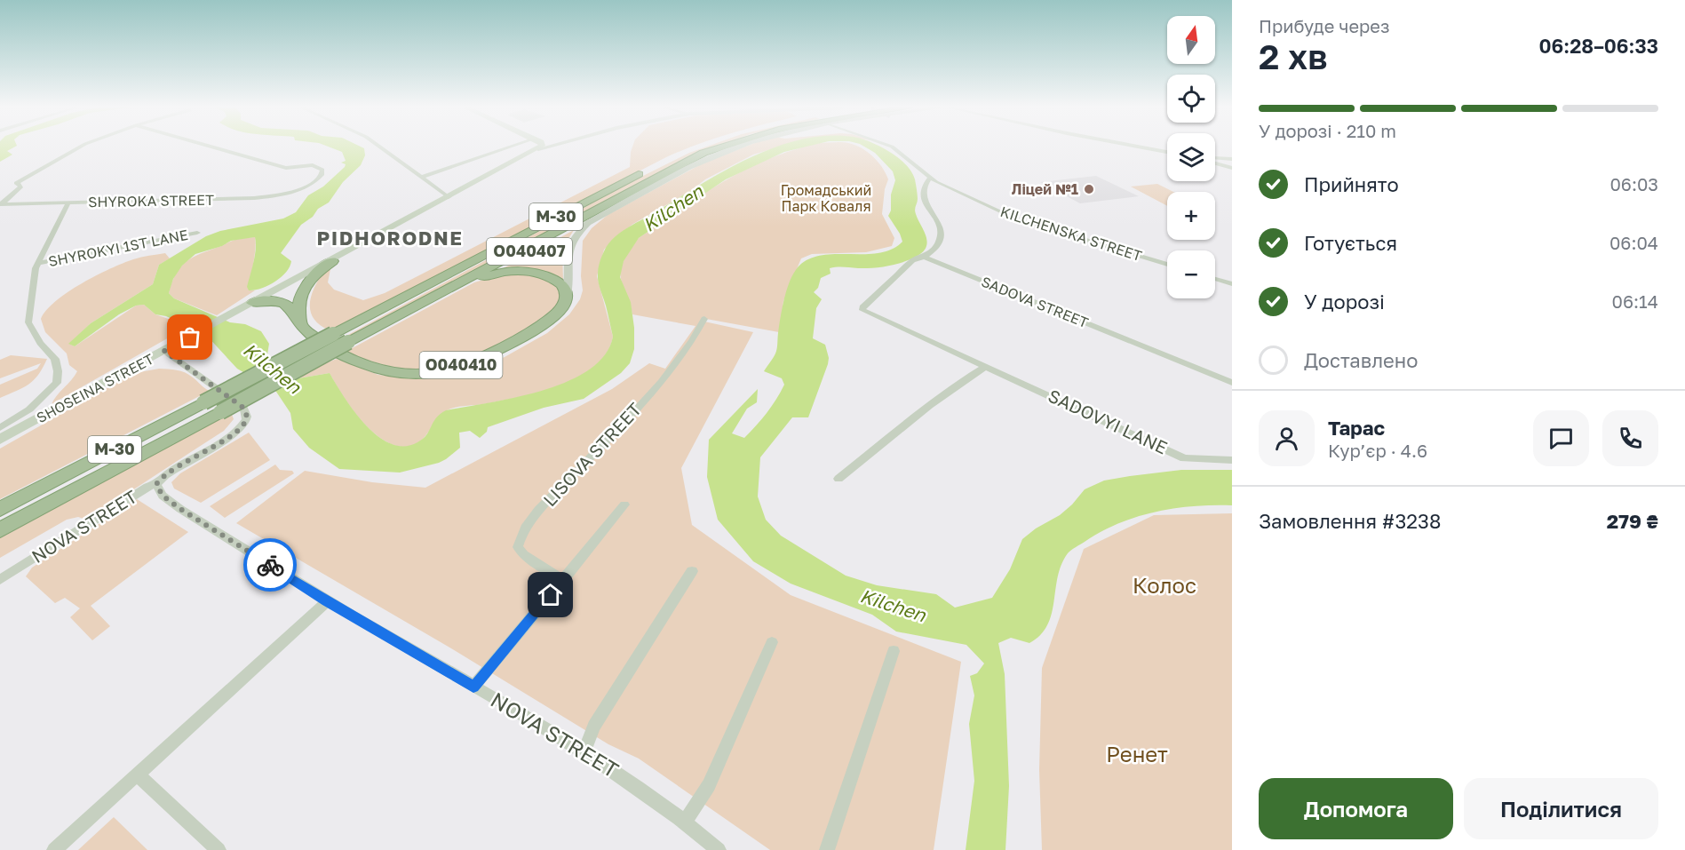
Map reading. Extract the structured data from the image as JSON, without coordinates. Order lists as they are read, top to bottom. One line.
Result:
{"streets":{"highway":["М-30","О040407","О040410"],"main road":["SHOSEINA STREET"],"street":["SHYROKA STREET","KILCHENSKA STREET","SHYROKYI 1ST LANE","SADOVA STREET","SADOVYI LANE","LISOVA STREET","NOVA STREET"]},"crossings":[["SADOVA STREET","SADOVYI LANE"],["О040410","SHOSEINA STREET"]],"districts":["PIDHORODNE"],"water":["Kilchen"],"parks":["Громадський Парк Коваля","Колос","Ренет"],"places":["Ліцей №1"],"north":"top","page":{"heading":["2 хв","Прибуде через","06:28–06:33"],"panel":["Тарас","Кур’єр · 4.6","Замовлення #3238","279 ₴"],"map_buttons":["+","−"],"bar":"У дорозі · 210 m","list":[["Прийнято","06:03"],["Готується","06:04"],["У дорозі","06:14"],"Доставлено"],"buttons":["Допомога","Поділитися"]}}
